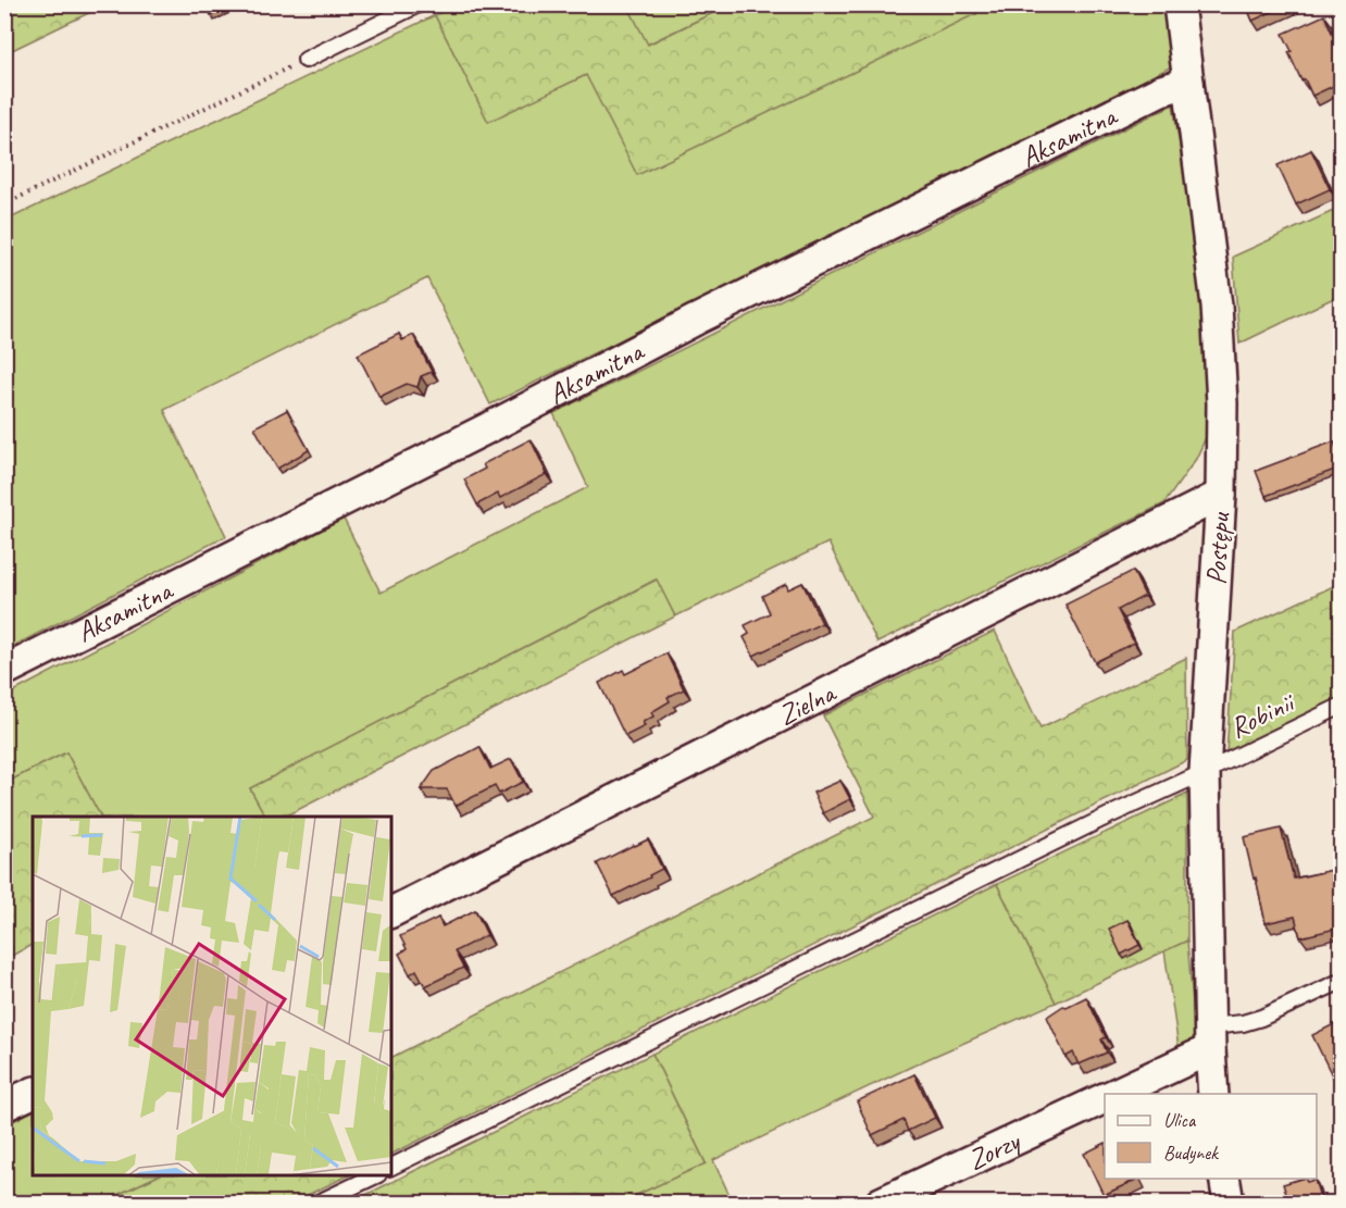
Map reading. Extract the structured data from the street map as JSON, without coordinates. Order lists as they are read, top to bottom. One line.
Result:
{"streets":{"street":["Aksamitna","Postępu","Zielna","Zorzy"],"lane":["Robinii"]},"crossings":[["Aksamitna","Postępu"],["Postępu","Zielna"],["Postępu","Robinii"],["Postępu","Zorzy"]],"legend":["Ulica","Budynek"]}
